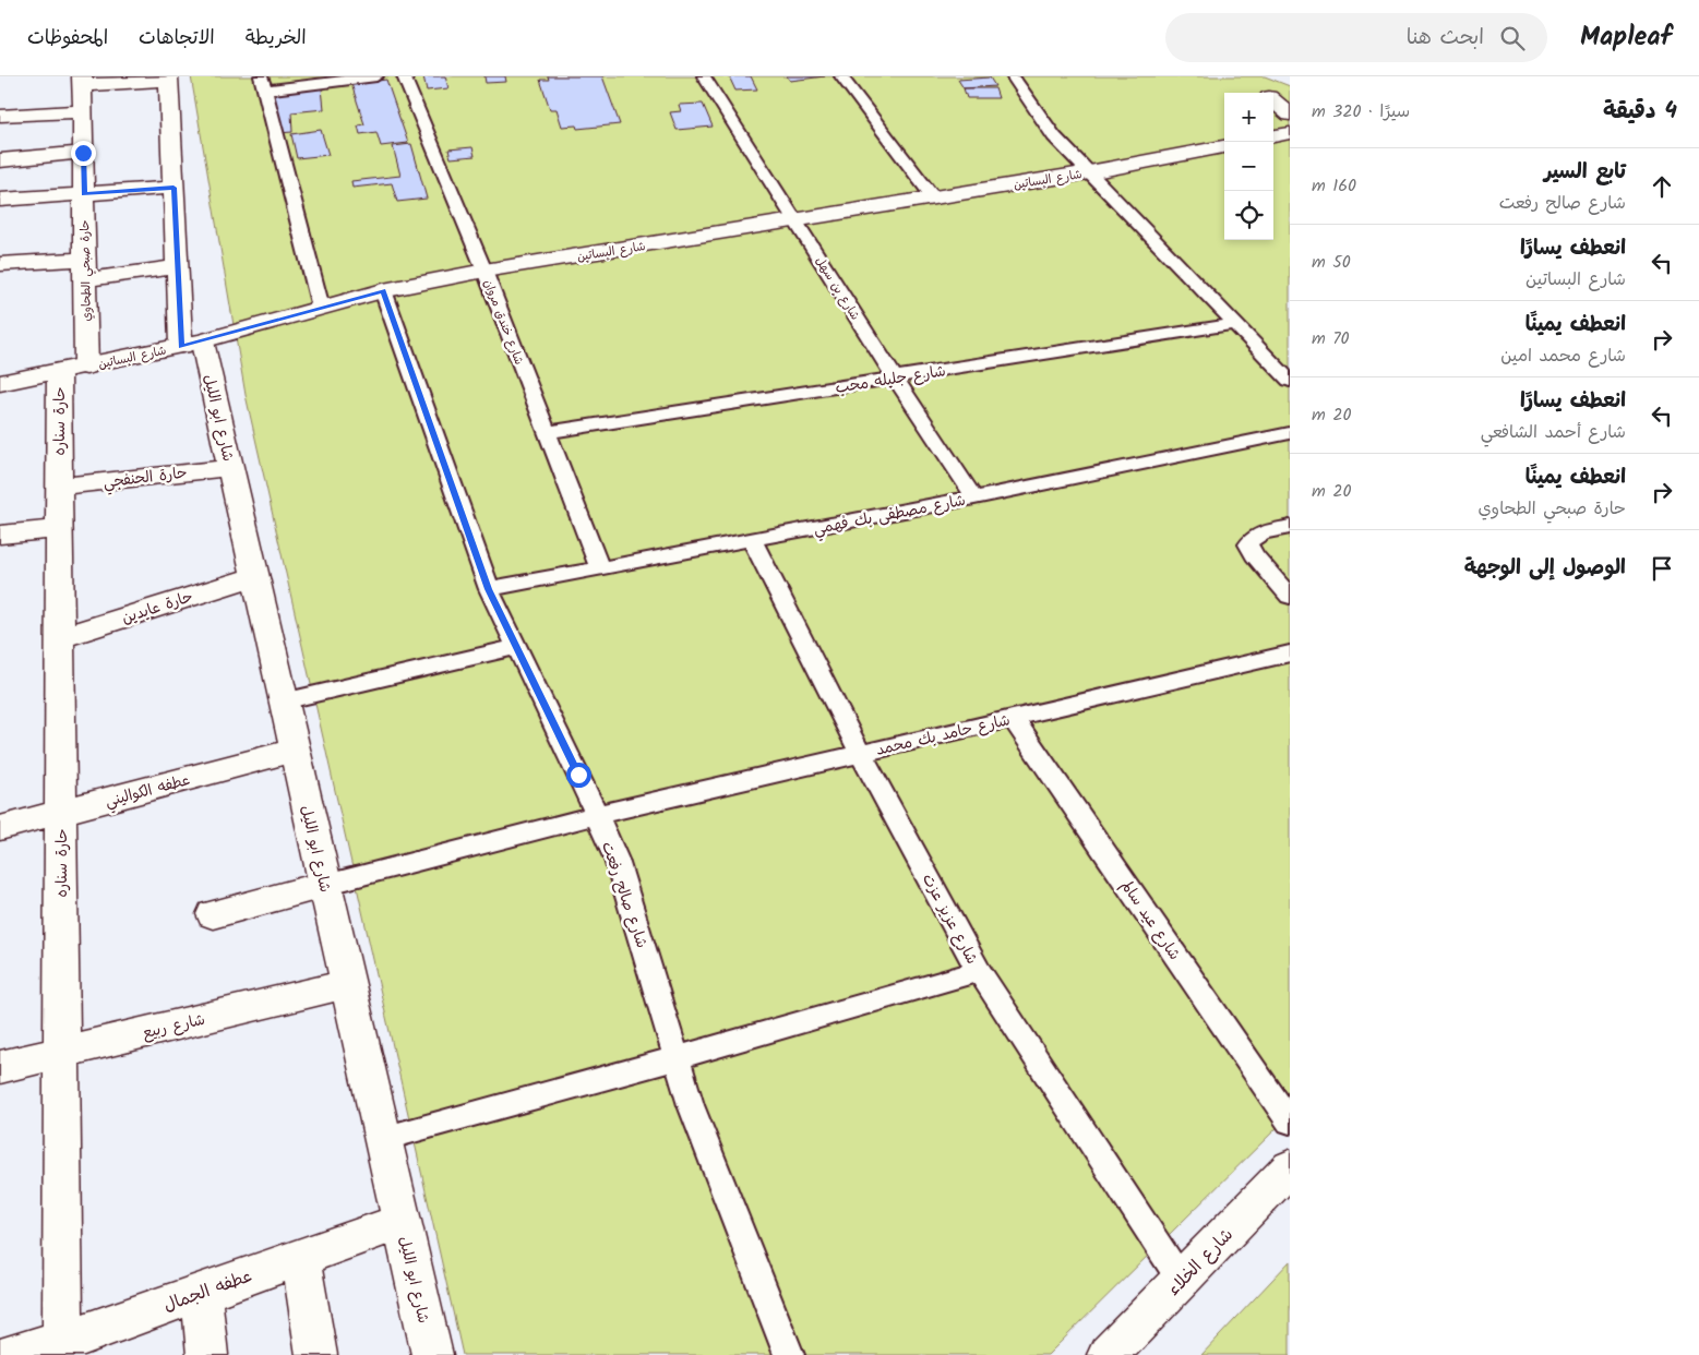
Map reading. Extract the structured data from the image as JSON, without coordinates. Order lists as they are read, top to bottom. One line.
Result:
{"streets":{"street":["شارع البساتين","حارة صبحي الطحاوي","شارع ابو الليل","حارة سناره","حارة الحنفجي","حارة عابدين","عطفه الكواليني","شارع ربيع","شارع الخلاء","عطفه الجمال"],"lane":["شارع بن سهل","شارع خندق مروان","شارع جليله محب","شارع مصطفى بك فهمي","شارع حامد بك محمد","شارع صالح رفعت","شارع عزيز عزت","شارع عيد سالم"]},"crossings":[["شارع البساتين","حارة صبحي الطحاوي"],["شارع البساتين","شارع بن سهل"],["شارع البساتين","شارع خندق مروان"],["شارع البساتين","شارع ابو الليل"],["شارع البساتين","حارة سناره"],["شارع البساتين","شارع صالح رفعت"],["حارة صبحي الطحاوي","حارة سناره"],["شارع بن سهل","شارع جليله محب"],["شارع بن سهل","شارع مصطفى بك فهمي"],["شارع خندق مروان","شارع جليله محب"],["شارع خندق مروان","شارع مصطفى بك فهمي"],["شارع ابو الليل","حارة الحنفجي"],["شارع ابو الليل","حارة عابدين"],["شارع ابو الليل","شارع حامد بك محمد"],["شارع ابو الليل","عطفه الكواليني"],["شارع ابو الليل","شارع ربيع"],["شارع ابو الليل","عطفه الجمال"],["حارة سناره","حارة الحنفجي"],["حارة سناره","حارة عابدين"],["حارة سناره","عطفه الكواليني"],["حارة سناره","شارع ربيع"],["حارة سناره","عطفه الجمال"],["شارع مصطفى بك فهمي","شارع صالح رفعت"],["شارع مصطفى بك فهمي","شارع عزيز عزت"],["شارع حامد بك محمد","شارع صالح رفعت"],["شارع حامد بك محمد","شارع عزيز عزت"],["شارع حامد بك محمد","شارع عيد سالم"],["شارع عزيز عزت","شارع الخلاء"]],"page":{"header":"Mapleaf","search":"ابحث هنا","nav":["الخريطة","الاتجاهات","المحفوظات"],"heading":["4 دقيقة","سيرًا · 320 m"],"map_buttons":["+","−"],"list":[["تابع السير","شارع صالح رفعت","160 m"],["انعطف يسارًا","شارع البساتين","50 m"],["انعطف يمينًا","شارع محمد امين","70 m"],["انعطف يسارًا","شارع أحمد الشافعي","20 m"],["انعطف يمينًا","حارة صبحي الطحاوي","20 m"],"الوصول إلى الوجهة"]}}
